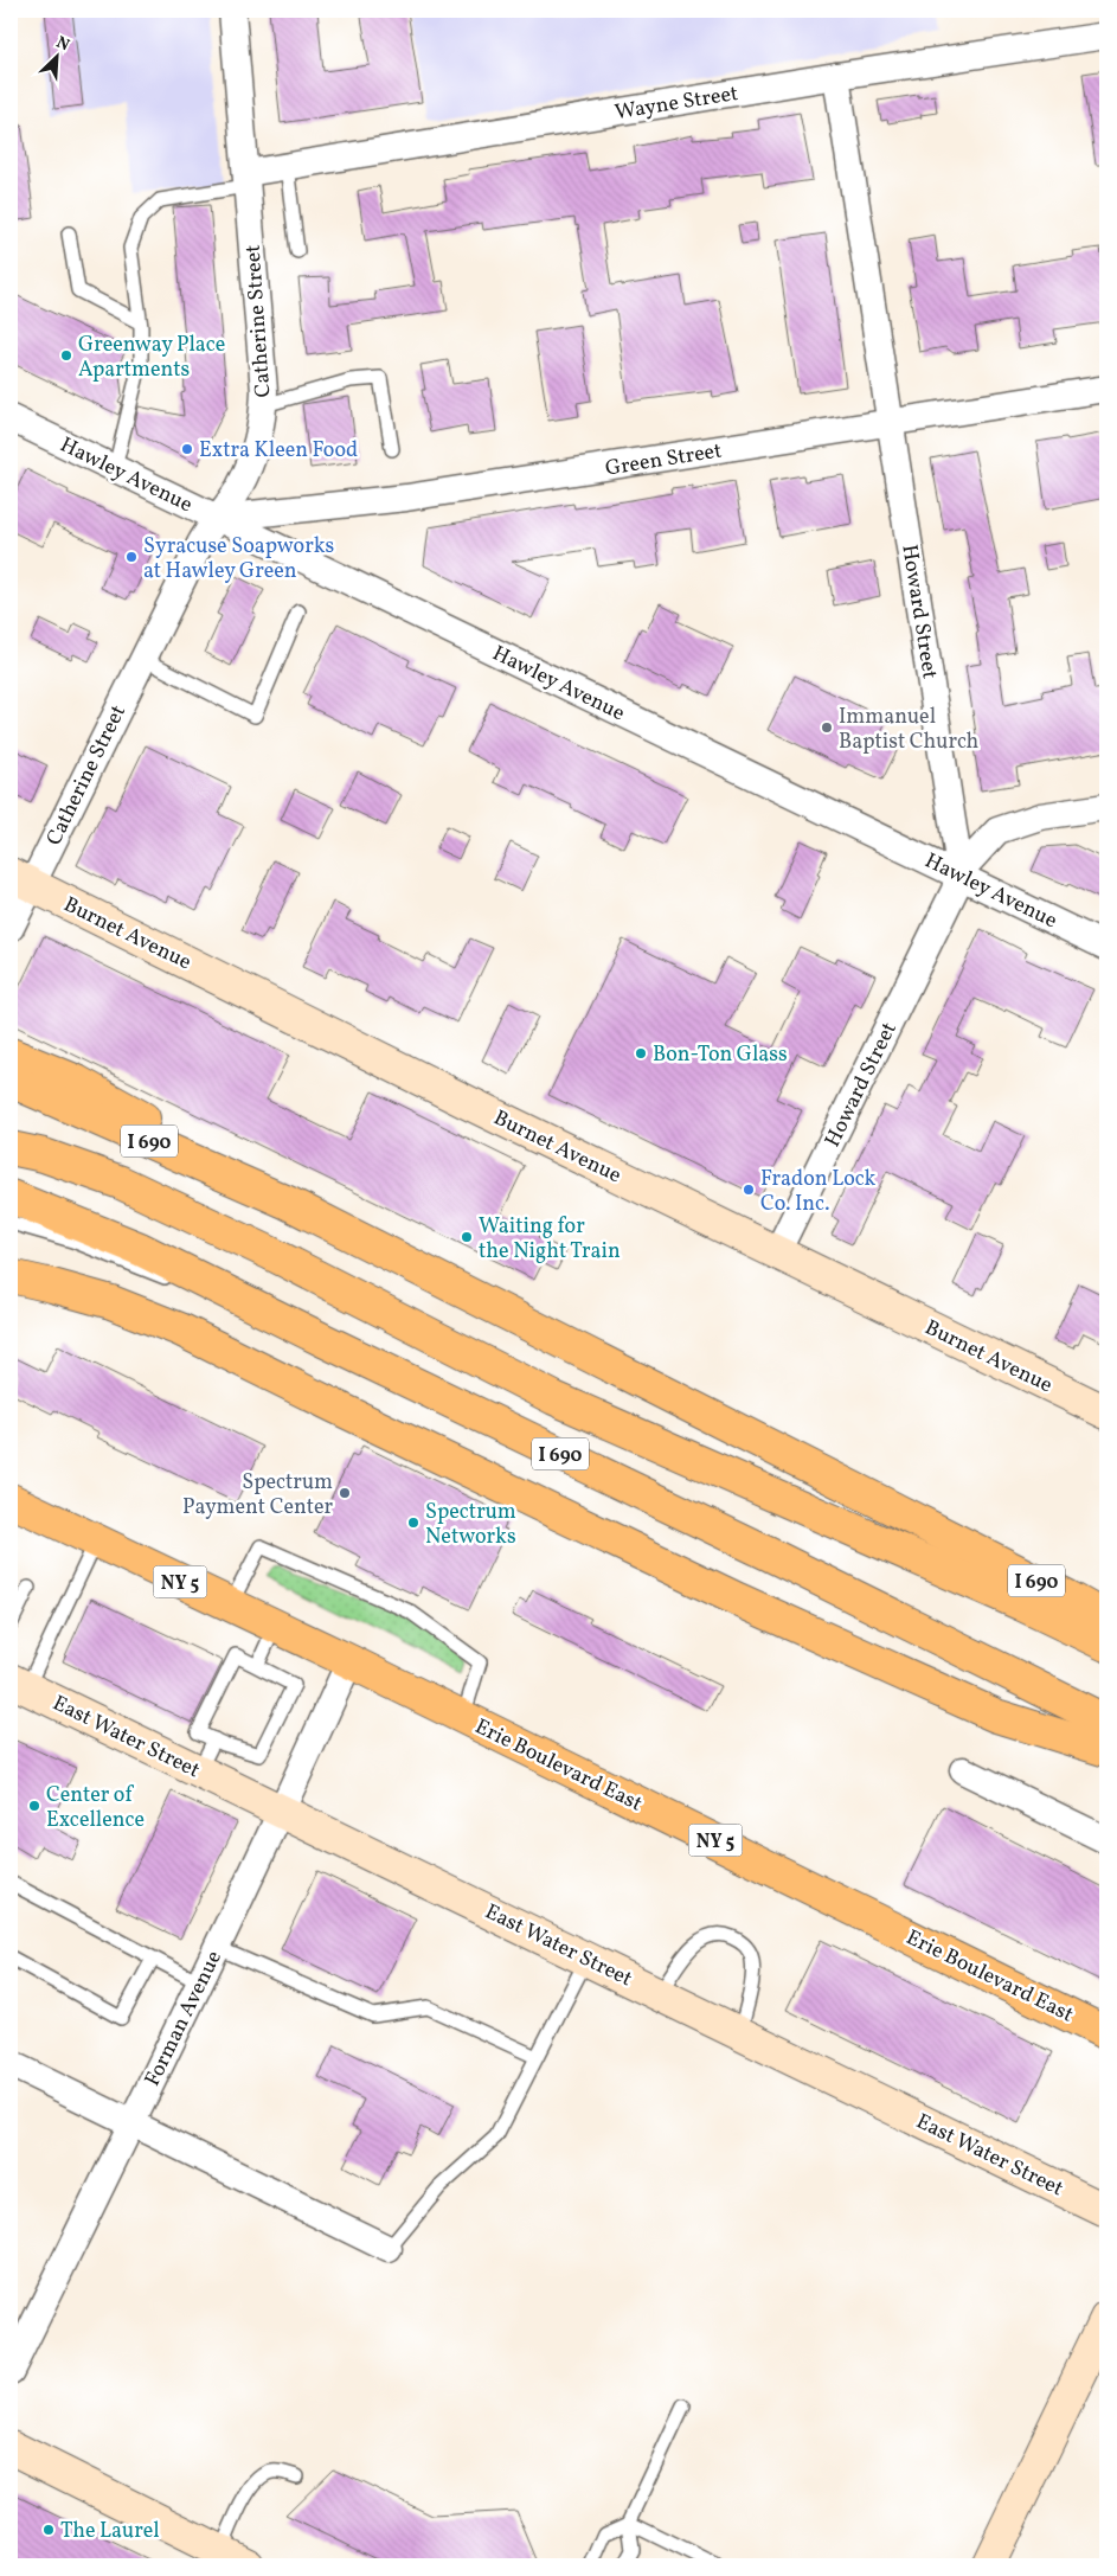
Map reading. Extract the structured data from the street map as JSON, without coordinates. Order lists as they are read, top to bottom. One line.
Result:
{"streets":{"main road":["I 690","NY 5","Erie Boulevard East"],"street":["Wayne Street","Catherine Street","Green Street","Hawley Avenue","Howard Street","Burnet Avenue","East Water Street","Forman Avenue"]},"crossings":[["Wayne Street","Catherine Street"],["Wayne Street","Howard Street"],["Catherine Street","Green Street"],["Catherine Street","Hawley Avenue"],["Catherine Street","Burnet Avenue"],["Green Street","Hawley Avenue"],["Green Street","Howard Street"],["Hawley Avenue","Howard Street"],["Howard Street","Burnet Avenue"],["East Water Street","Forman Avenue"],["Erie Boulevard East","Forman Avenue"]],"places":["Greenway Place Apartments","Extra Kleen Food","Syracuse Soapworks at Hawley Green","Immanuel Baptist Church","Bon-Ton Glass","Fradon Lock Co. Inc.","Waiting for the Night Train","Spectrum Payment Center","Spectrum Networks","Center of Excellence","The Laurel"],"north":"top right"}
